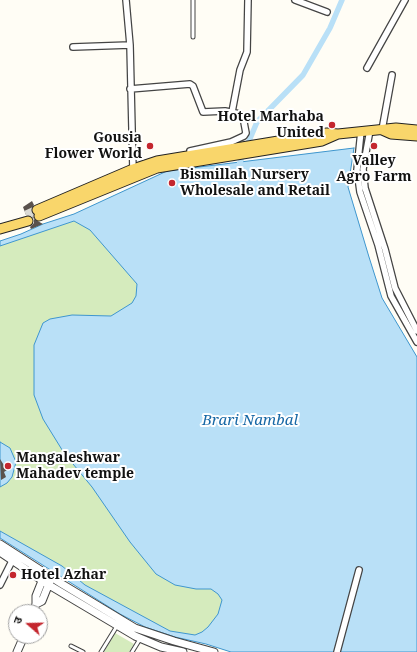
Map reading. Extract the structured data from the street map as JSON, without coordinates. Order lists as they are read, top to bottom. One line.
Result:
{"water":["Brari Nambal"],"places":["Hotel Marhaba United","Gousia Flower World","Valley Agro Farm","Bismillah Nursery Wholesale and Retail","Mangaleshwar Mahadev temple","Hotel Azhar"],"north":"left"}
